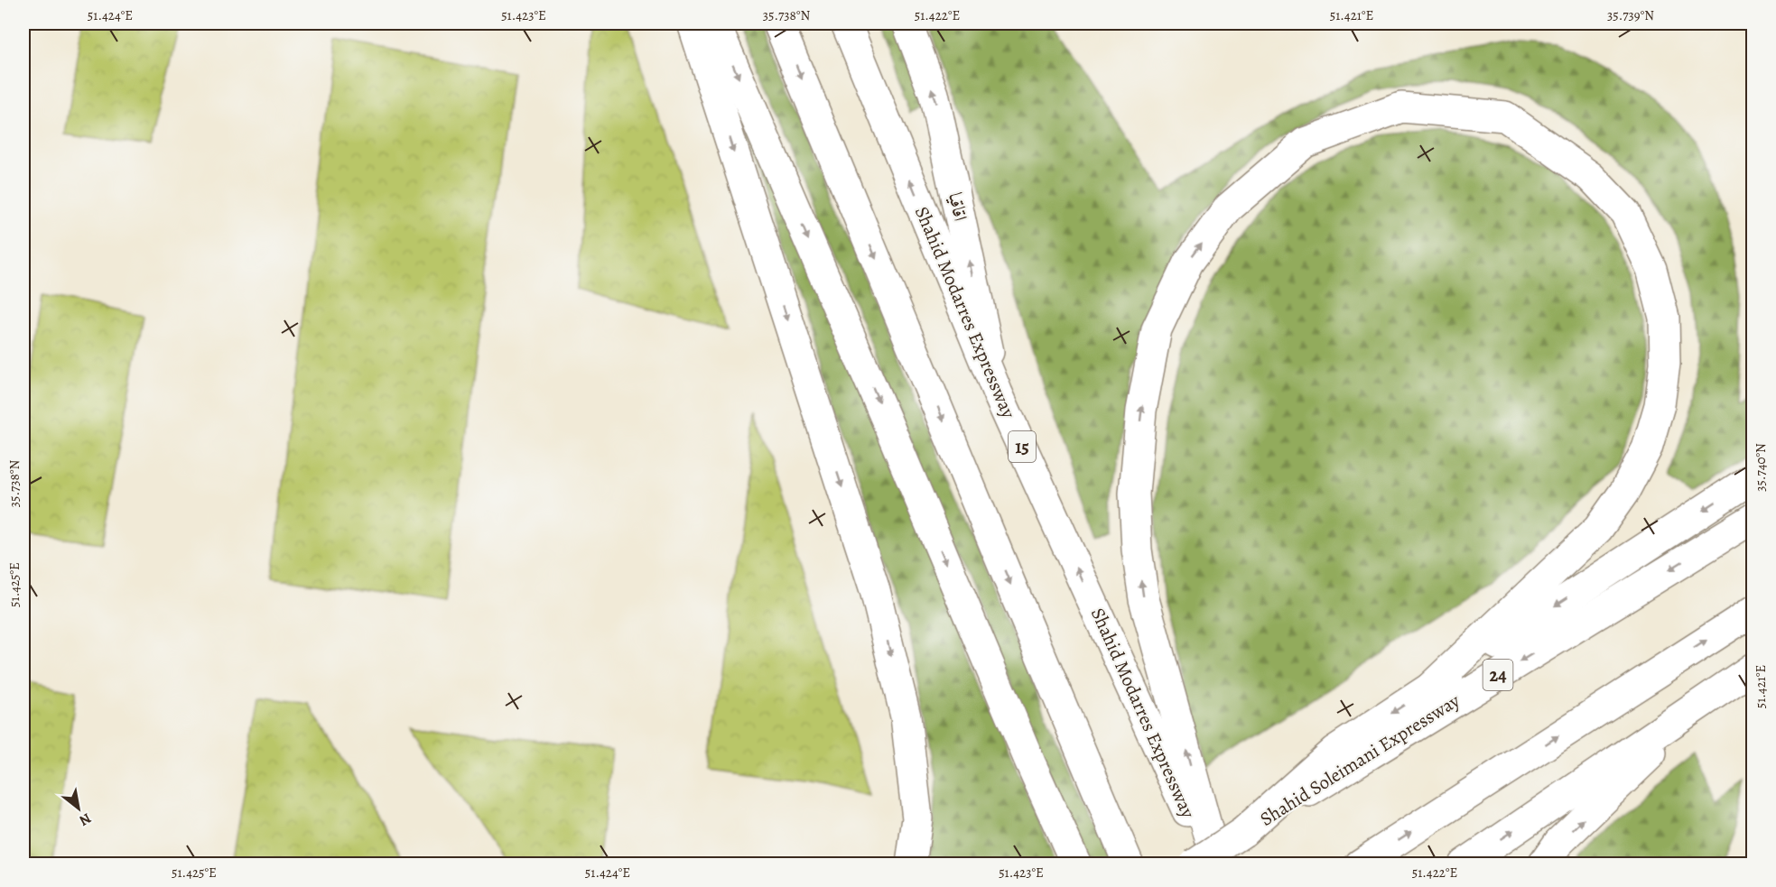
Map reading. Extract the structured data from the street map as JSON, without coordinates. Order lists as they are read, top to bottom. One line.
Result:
{"streets":{"main road":["اقاقیا","Shahid Modarres Expressway","15","24","Shahid Soleimani Expressway"]},"crossings":[["اقاقیا","Shahid Modarres Expressway"],["24","Shahid Soleimani Expressway"]],"north":"bottom right","coordinates":["51.424°E","51.423°E","35.738°N","51.422°E","51.421°E","35.739°N","35.740°N","51.425°E"]}
